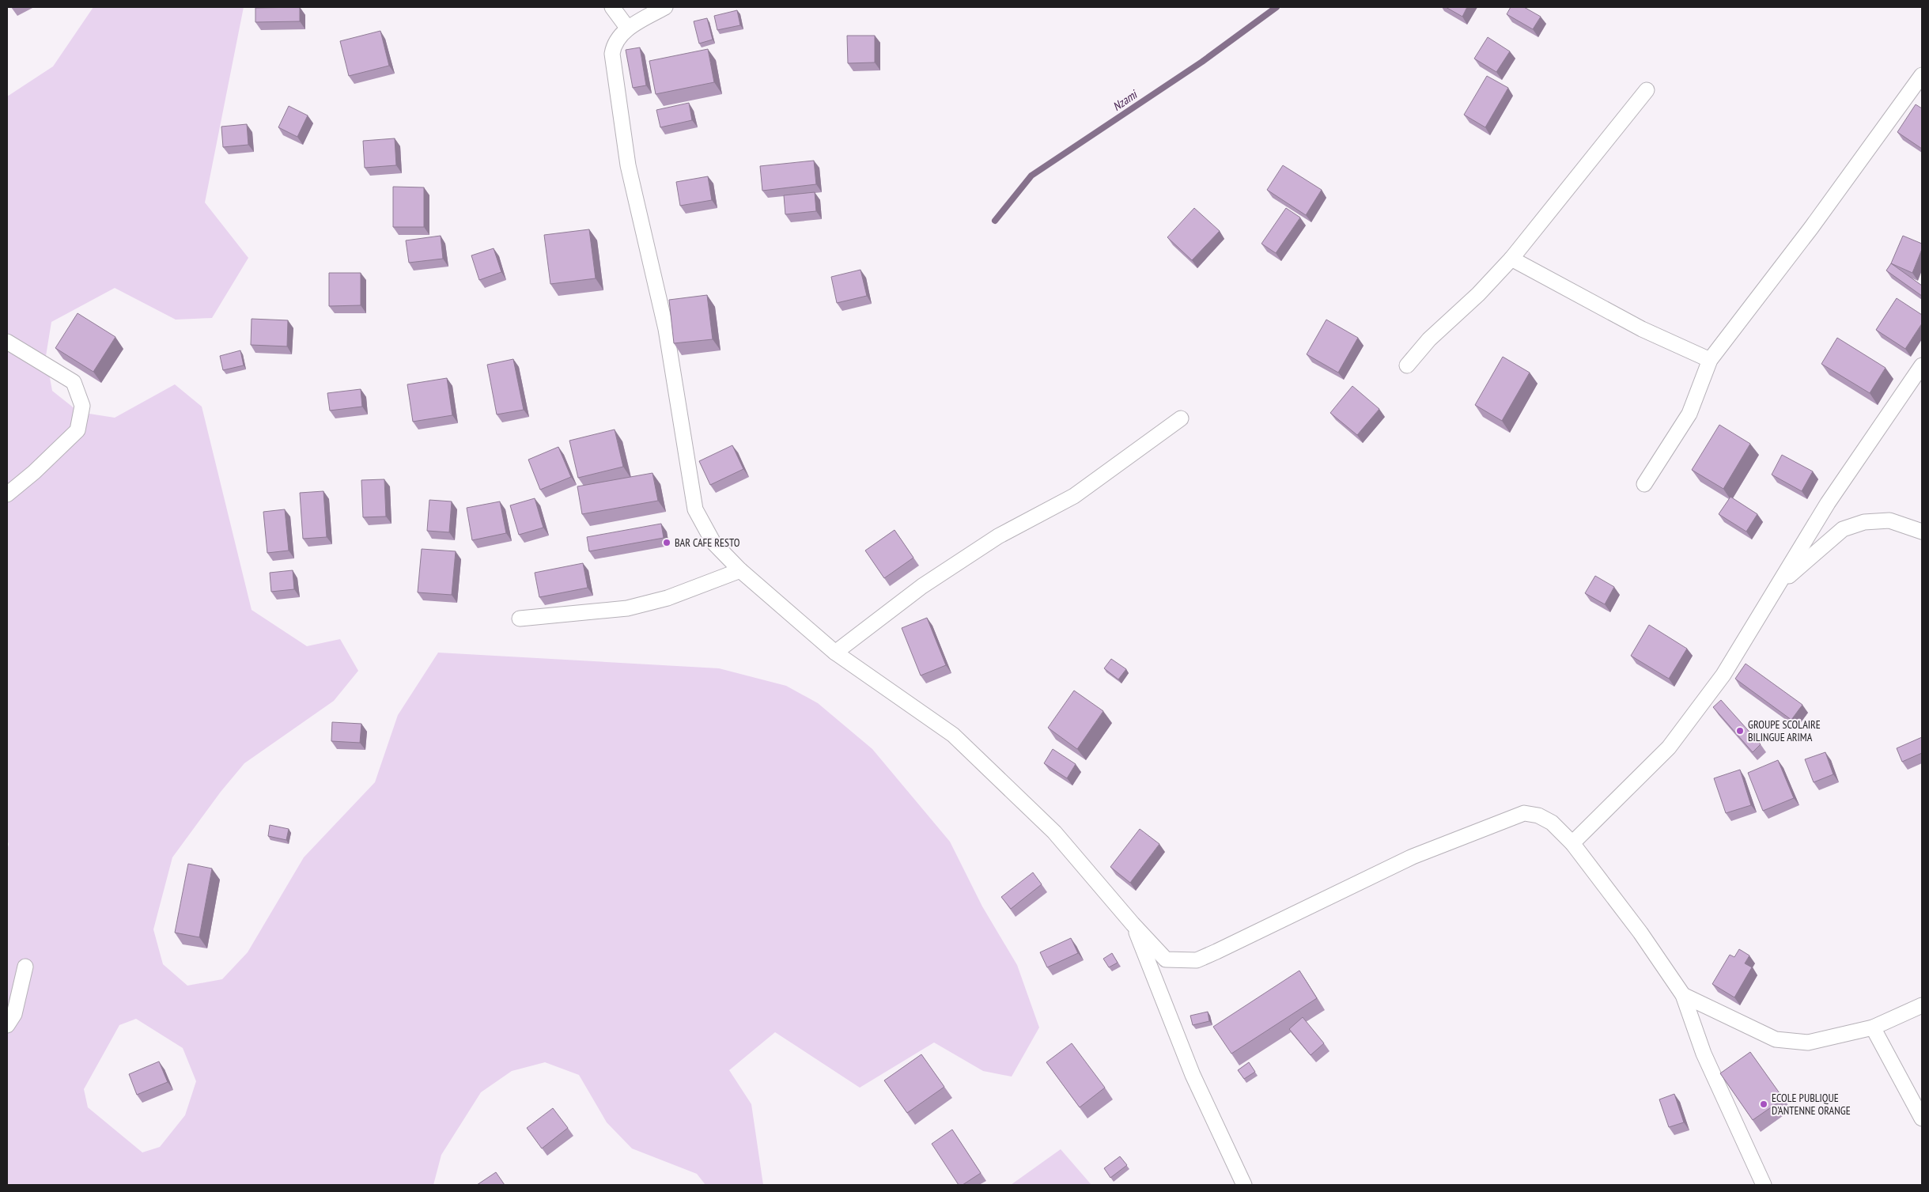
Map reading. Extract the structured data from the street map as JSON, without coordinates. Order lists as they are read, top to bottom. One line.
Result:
{"water":["Nzami"],"places":["BAR CAFE RESTO","GROUPE SCOLAIRE BILINGUE ARIMA","ECOLE PUBLIQUE D'ANTENNE ORANGE"]}
